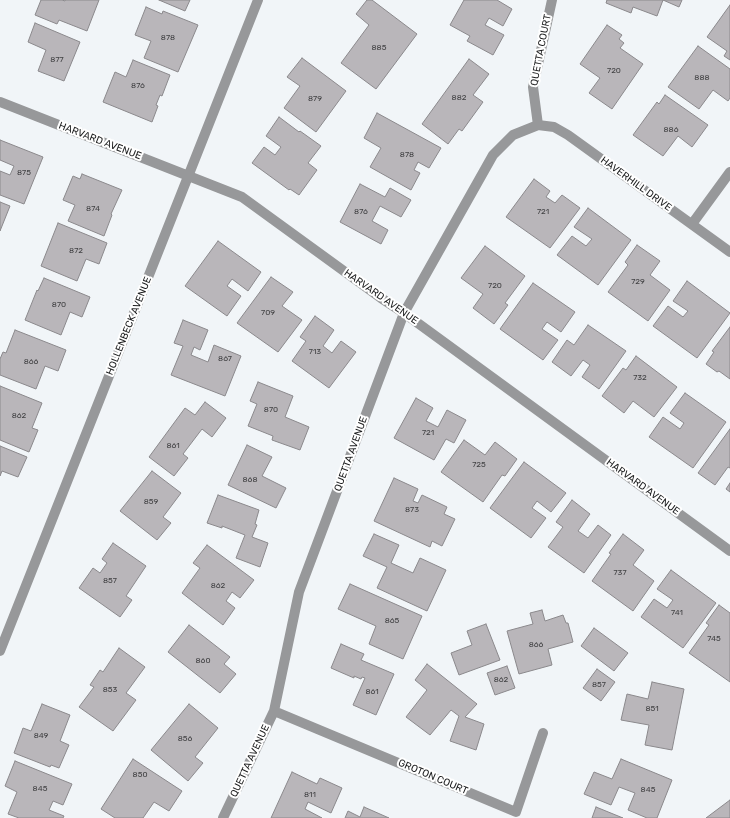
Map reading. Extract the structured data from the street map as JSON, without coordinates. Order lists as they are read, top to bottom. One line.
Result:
{"streets":{"street":["QUETTA COURT","HARVARD AVENUE","HAVERHILL DRIVE","HOLLENBECK AVENUE","QUETTA AVENUE","GROTON COURT"]},"crossings":[["QUETTA COURT","HAVERHILL DRIVE"],["QUETTA COURT","QUETTA AVENUE"],["HARVARD AVENUE","HOLLENBECK AVENUE"],["HARVARD AVENUE","QUETTA AVENUE"],["HAVERHILL DRIVE","QUETTA AVENUE"],["QUETTA AVENUE","GROTON COURT"]],"house_numbers":["878","885","877","720","888","876","882","879","886","878","875","874","876","721","872","729","720","870","709","713","867","866","732","870","862","721","861","725","868","859","873","737","857","862","741","865","745","866","860","862","857","853","861","851","849","856","850","845","845","811"]}
